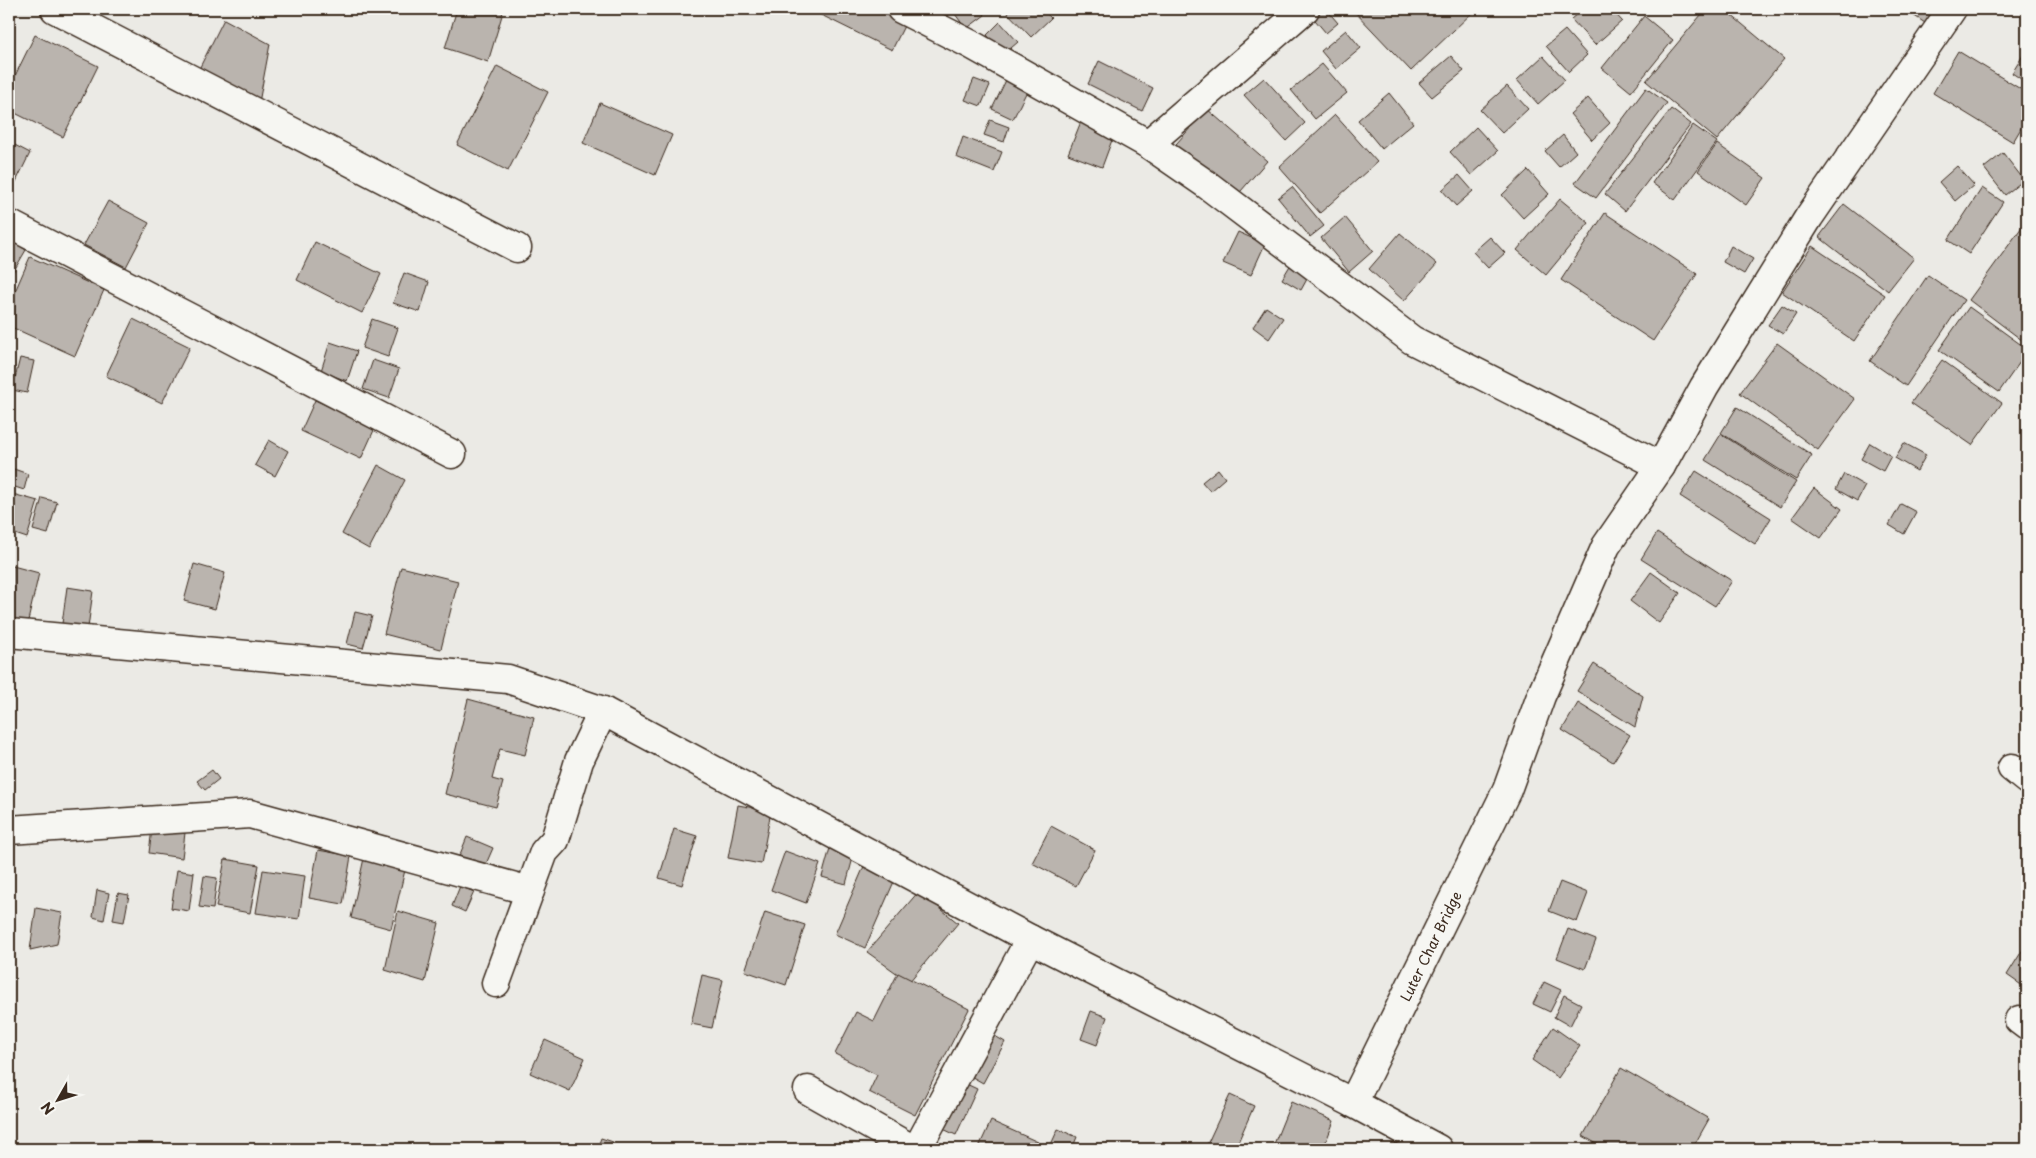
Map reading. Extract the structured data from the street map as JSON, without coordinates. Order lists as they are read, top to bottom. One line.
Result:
{"streets":{"street":["Luter Char Bridge"]},"north":"bottom left"}
